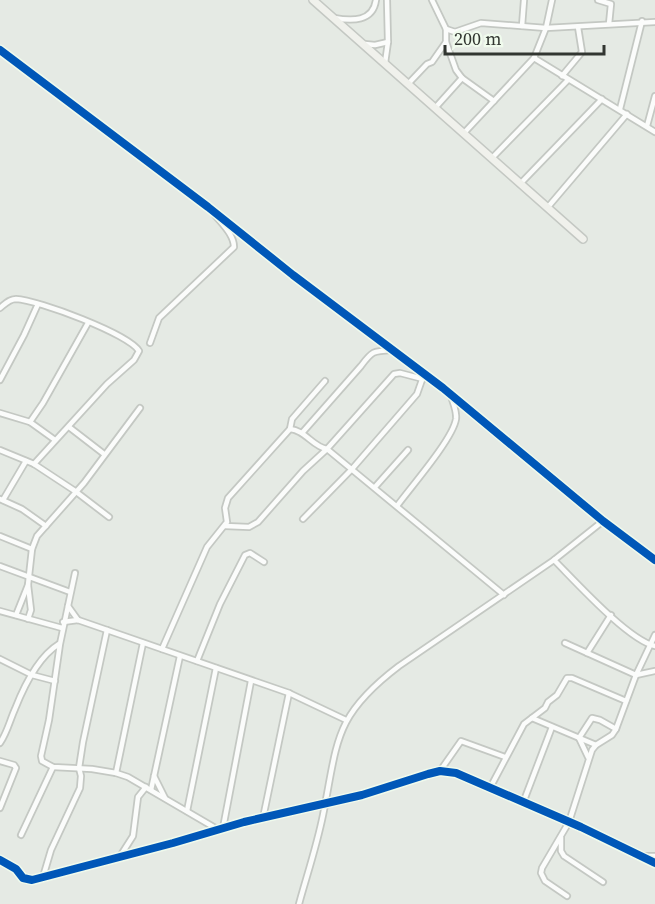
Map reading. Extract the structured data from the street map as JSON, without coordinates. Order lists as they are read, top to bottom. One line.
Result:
{"scale_bar":"200 m"}
